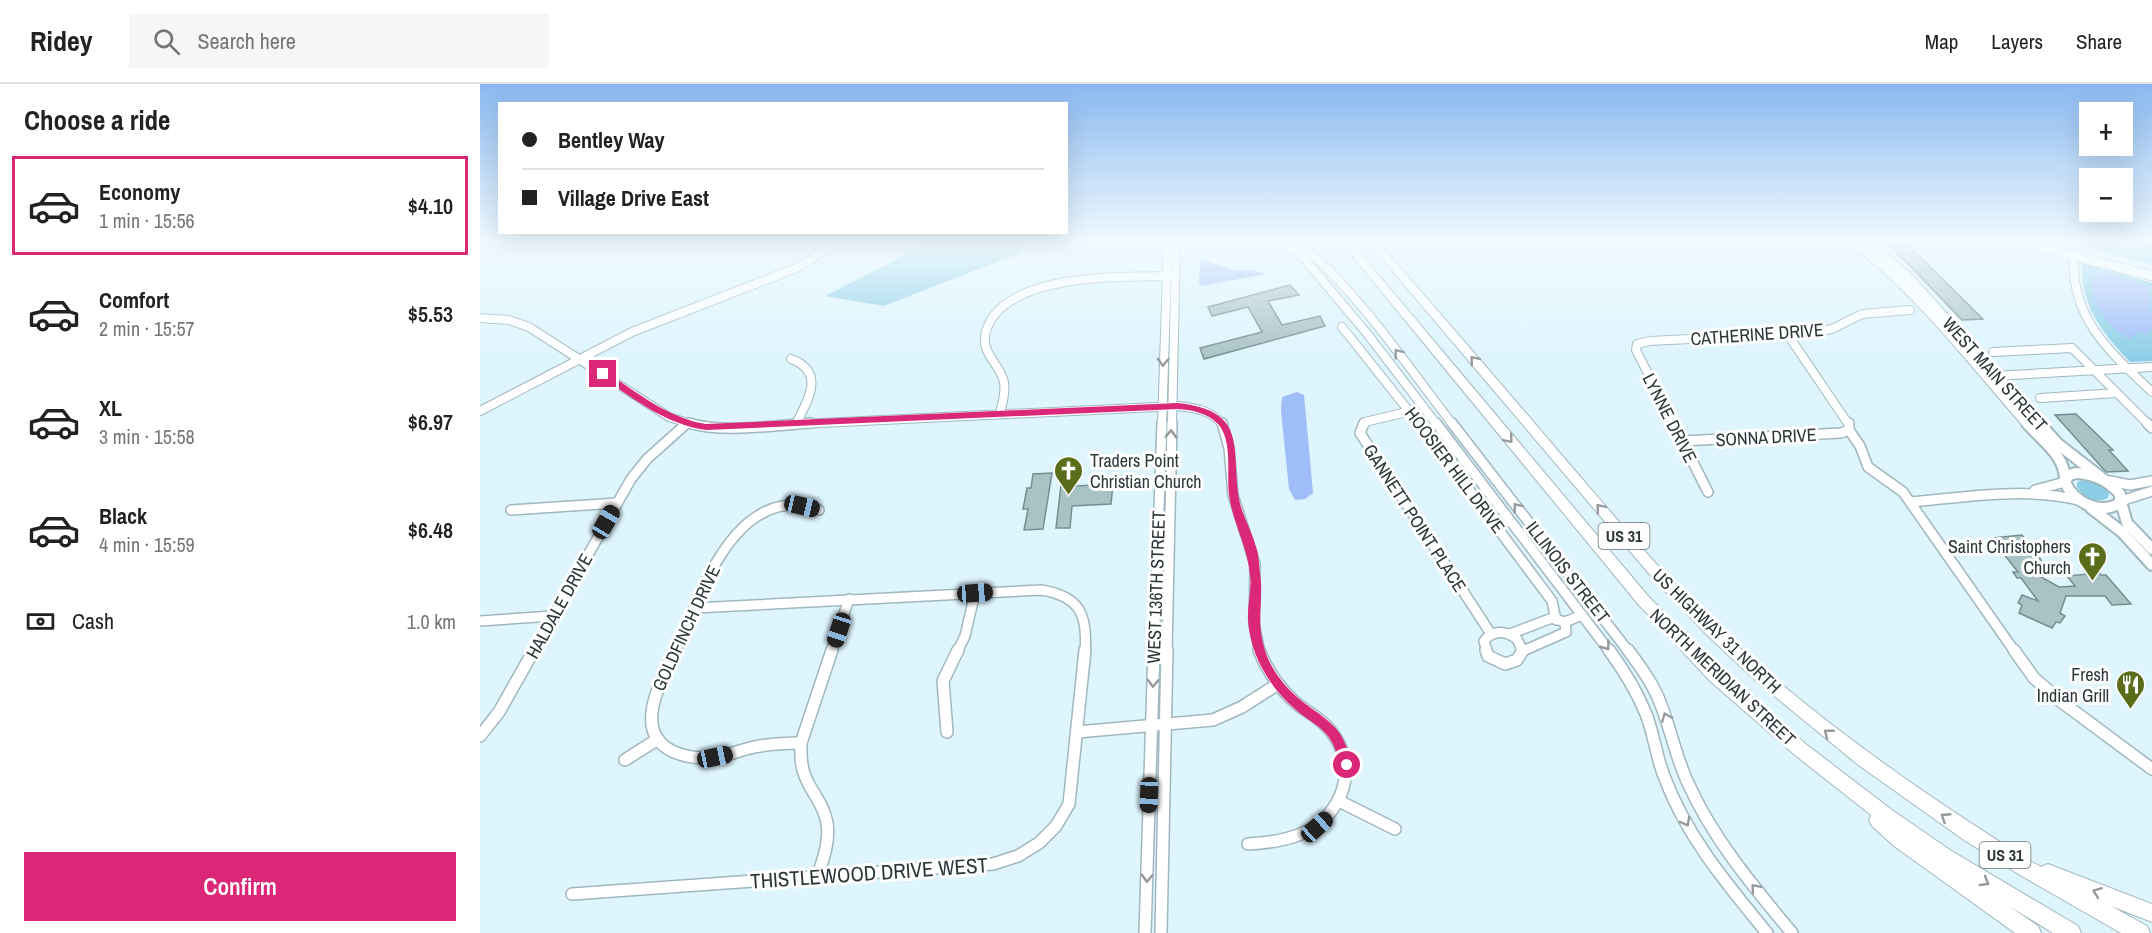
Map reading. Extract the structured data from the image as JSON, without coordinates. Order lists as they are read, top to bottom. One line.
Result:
{"streets":{"highway":["US 31","US HIGHWAY 31 NORTH","NORTH MERIDIAN STREET"],"main road":["WEST MAIN STREET"],"street":["CATHERINE DRIVE","LYNNE DRIVE","SONNA DRIVE","HOOSIER HILL DRIVE","GANNETT POINT PLACE","ILLINOIS STREET","WEST 136TH STREET","HALDALE DRIVE","GOLDFINCH DRIVE","THISTLEWOOD DRIVE WEST"]},"crossings":[["CATHERINE DRIVE","LYNNE DRIVE"],["LYNNE DRIVE","SONNA DRIVE"],["HOOSIER HILL DRIVE","GANNETT POINT PLACE"],["GANNETT POINT PLACE","ILLINOIS STREET"],["GOLDFINCH DRIVE","THISTLEWOOD DRIVE WEST"]],"one_way":["US HIGHWAY 31 NORTH"],"places":{"church":["Traders Point Christian Church","Saint Christophers Church"],"restaurant":["Fresh Indian Grill"]},"page":{"header":"Ridey","search":"Search here","nav":["Map","Layers","Share"],"heading":"Choose a ride","map_buttons":["+","−"],"banner":["Bentley Way","Village Drive East"],"list":[{"name":"Economy","note":"1 min · 15:56","value":"$4.10"},{"name":"Comfort","note":"2 min · 15:57","value":"$5.53"},{"name":"XL","note":"3 min · 15:58","value":"$6.97"},{"name":"Black","note":"4 min · 15:59","value":"$6.48"}],"pay":["Cash","1.0 km"],"buttons":"Confirm"}}
